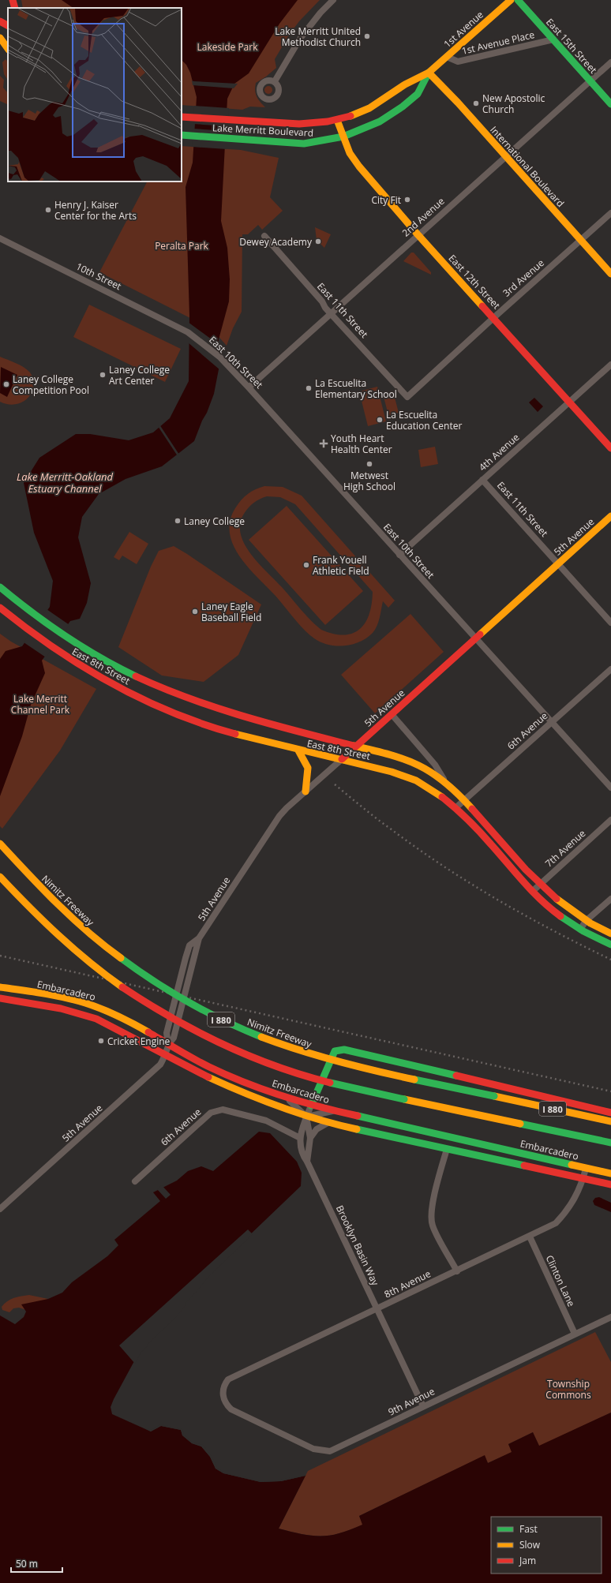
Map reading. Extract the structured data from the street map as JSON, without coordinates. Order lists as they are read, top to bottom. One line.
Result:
{"streets":{"main road":["1st Avenue","East 15th Street","Lake Merritt Boulevard","International Boulevard","East 12th Street","5th Avenue","East 8th Street","Nimitz Freeway","Embarcadero","I 880"],"street":["1st Avenue Place","2nd Avenue","10th Street","3rd Avenue","East 11th Street","East 10th Street","4th Avenue","6th Avenue","7th Avenue","Brooklyn Basin Way","Clinton Lane","8th Avenue","9th Avenue"]},"crossings":[["1st Avenue","1st Avenue Place"],["1st Avenue","Lake Merritt Boulevard"],["1st Avenue","International Boulevard"],["1st Avenue","East 12th Street"],["1st Avenue Place","East 15th Street"],["East 15th Street","2nd Avenue"],["Lake Merritt Boulevard","East 12th Street"],["International Boulevard","2nd Avenue"],["International Boulevard","3rd Avenue"],["2nd Avenue","East 12th Street"],["2nd Avenue","East 11th Street"],["2nd Avenue","East 10th Street"],["10th Street","East 10th Street"],["3rd Avenue","East 12th Street"],["3rd Avenue","East 11th Street"],["East 12th Street","4th Avenue"],["East 11th Street","4th Avenue"],["East 11th Street","5th Avenue"],["East 10th Street","4th Avenue"],["East 10th Street","5th Avenue"],["East 10th Street","6th Avenue"],["5th Avenue","East 8th Street"],["5th Avenue","Embarcadero"],["East 8th Street","6th Avenue"],["East 8th Street","7th Avenue"],["6th Avenue","Brooklyn Basin Way"],["Embarcadero","Brooklyn Basin Way"],["Embarcadero","8th Avenue"],["Brooklyn Basin Way","8th Avenue"],["Brooklyn Basin Way","9th Avenue"],["Clinton Lane","8th Avenue"],["Clinton Lane","9th Avenue"],["8th Avenue","9th Avenue"]],"water":["Lake Merritt-Oakland Estuary Channel"],"parks":["Lakeside Park","Peralta Park","Lake Merritt Channel Park","Township Commons"],"places":{"other":["Lake Merritt United Methodist Church","New Apostolic Church","City Fit","Henry J. Kaiser Center for the Arts","Dewey Academy","Laney College Art Center","Laney College Competition Pool","La Escuelita Elementary School","La Escuelita Education Center","Metwest High School","Laney College","Frank Youell Athletic Field","Laney Eagle Baseball Field","Cricket Engine"],"health":["Youth Heart Health Center"]},"legend":["Fast","Slow","Jam"],"scale_bar":"50 m"}
